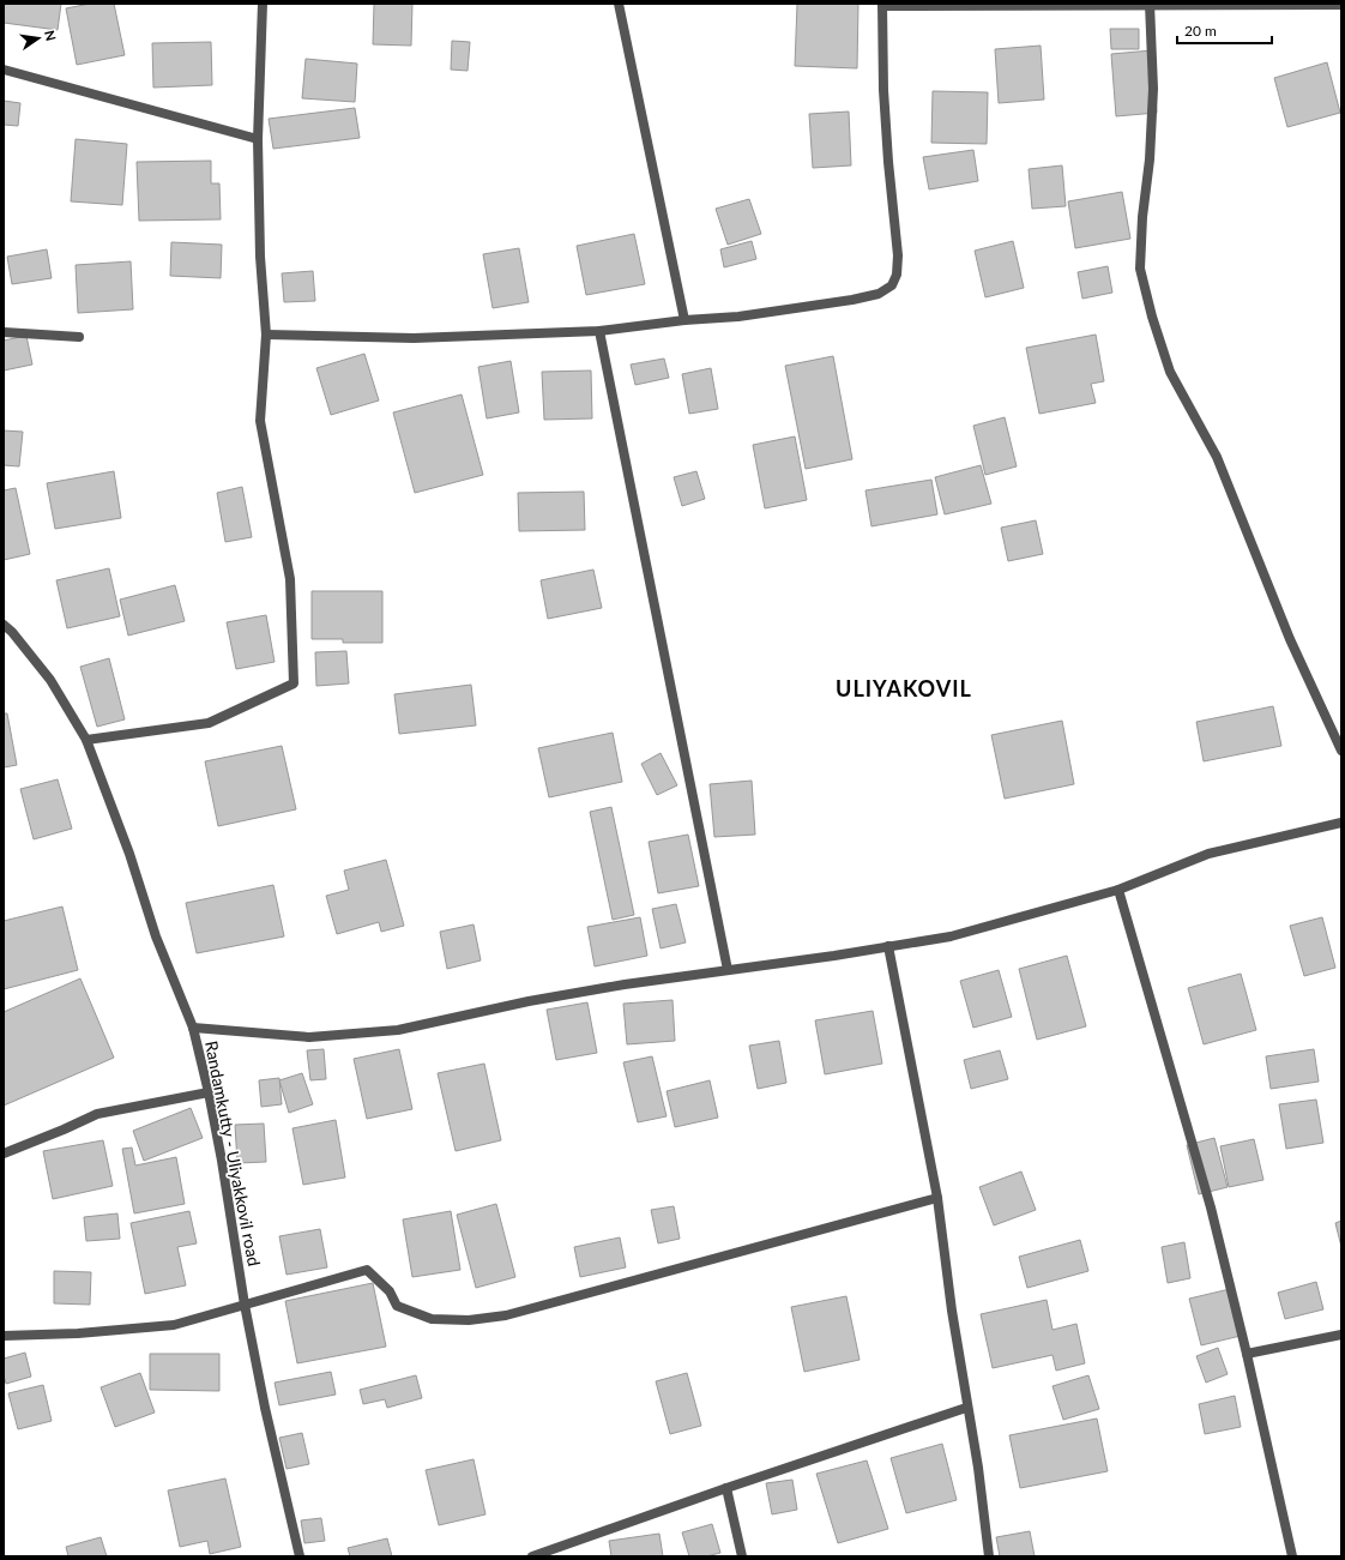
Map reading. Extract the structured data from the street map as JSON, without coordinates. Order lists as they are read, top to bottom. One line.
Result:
{"streets":{"street":["Randamkutty - Uliyakkovil road"]},"districts":["ULIYAKOVIL"],"scale_bar":"20 m","north":"right"}
